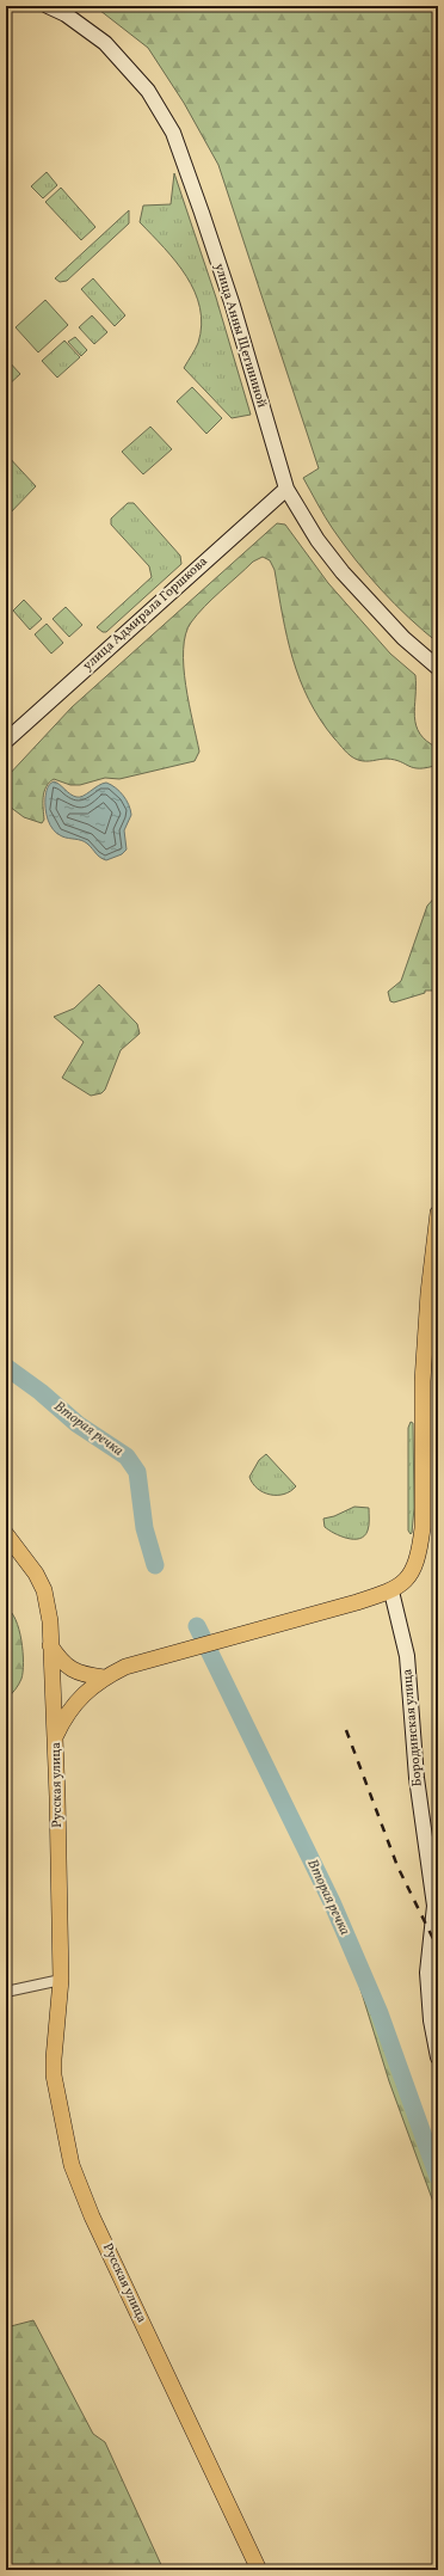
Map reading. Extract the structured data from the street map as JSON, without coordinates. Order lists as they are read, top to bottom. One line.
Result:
{"streets":{"main road":["улица Анны Щетининой","улица Адмирала Горшкова","Бородинская улица","Русская улица"]},"crossings":[["улица Анны Щетининой","улица Адмирала Горшкова"],["Бородинская улица","Русская улица"]],"water":["Вторая речка"]}
